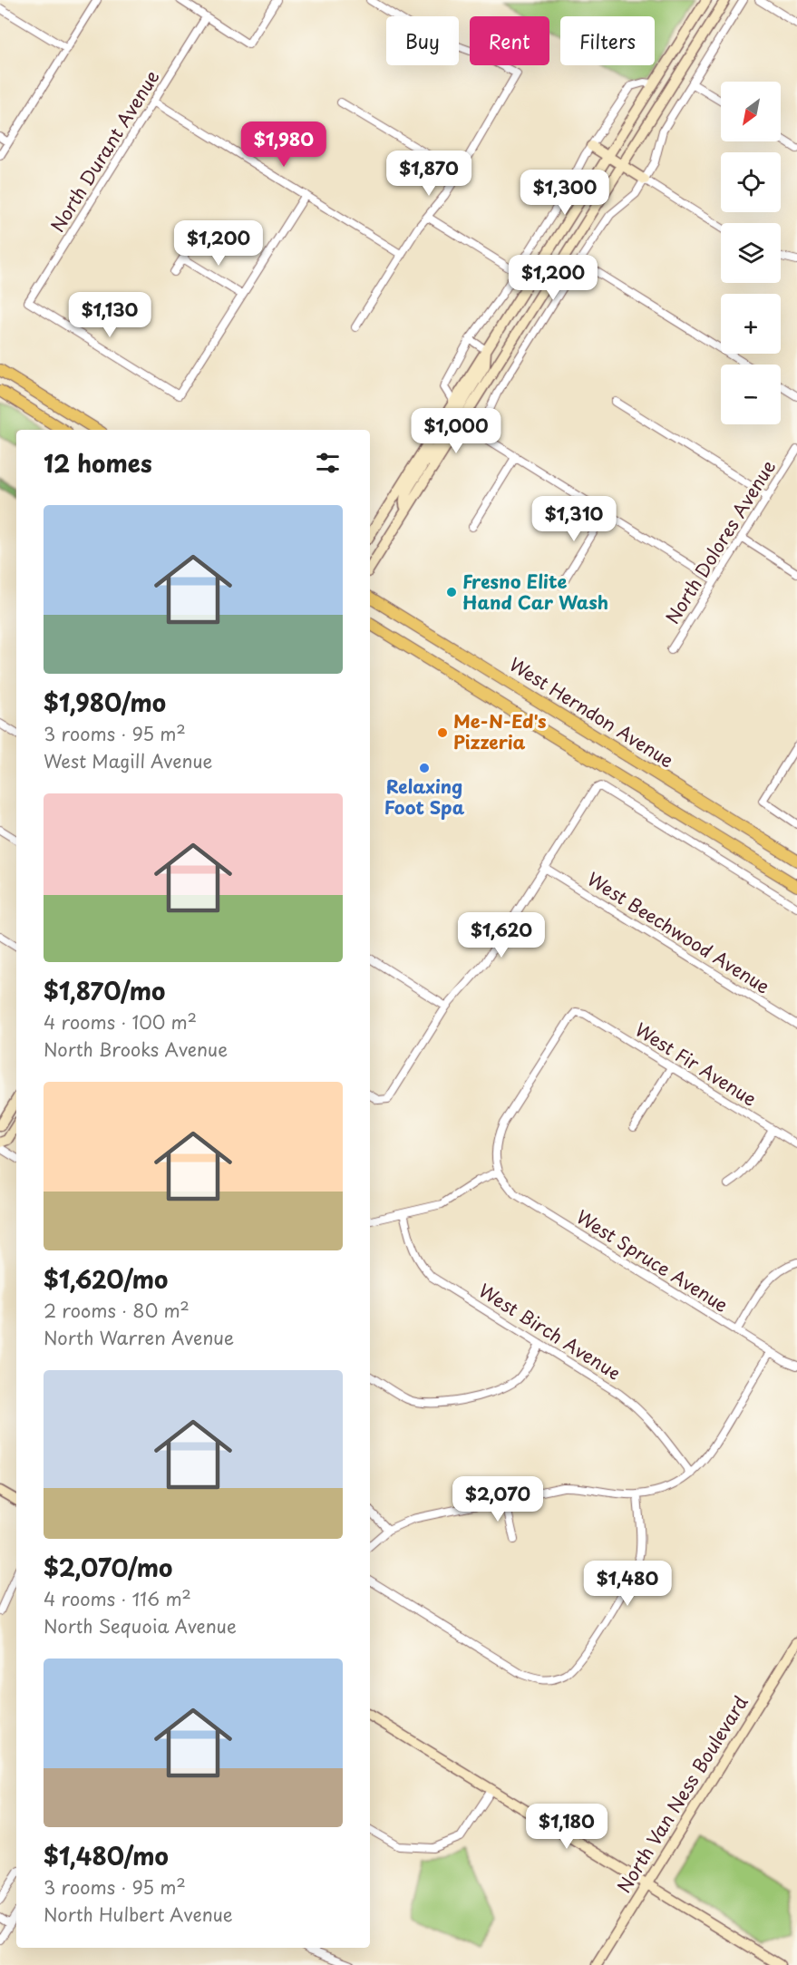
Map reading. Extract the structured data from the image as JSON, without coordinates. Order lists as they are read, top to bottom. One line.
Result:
{"streets":{"main road":["West Herndon Avenue","North Van Ness Boulevard"],"street":["North Durant Avenue","North Dolores Avenue","West Beechwood Avenue","West Fir Avenue","West Spruce Avenue","West Birch Avenue"]},"crossings":[["West Fir Avenue","West Spruce Avenue"]],"places":["Fresno Elite Hand Car Wash","Me-N-Ed's Pizzeria","Relaxing Foot Spa"],"north":"bottom left","page":{"chip":["Buy","Rent","Filters"],"map_buttons":["+","−"],"price":["$1,980","$1,870","$1,300","$1,200","$1,200","$1,130","$1,000","$1,310","$1,620","$2,070","$1,480","$1,180"],"heading":"12 homes","list":[{"name":"$1,980/mo","note":"3 rooms · 95 m² · West Magill Avenue"},{"name":"$1,870/mo","note":"4 rooms · 100 m² · North Brooks Avenue"},{"name":"$1,620/mo","note":"2 rooms · 80 m² · North Warren Avenue"},{"name":"$2,070/mo","note":"4 rooms · 116 m² · North Sequoia Avenue"},{"name":"$1,480/mo","note":"3 rooms · 95 m² · North Hulbert Avenue"}]}}
